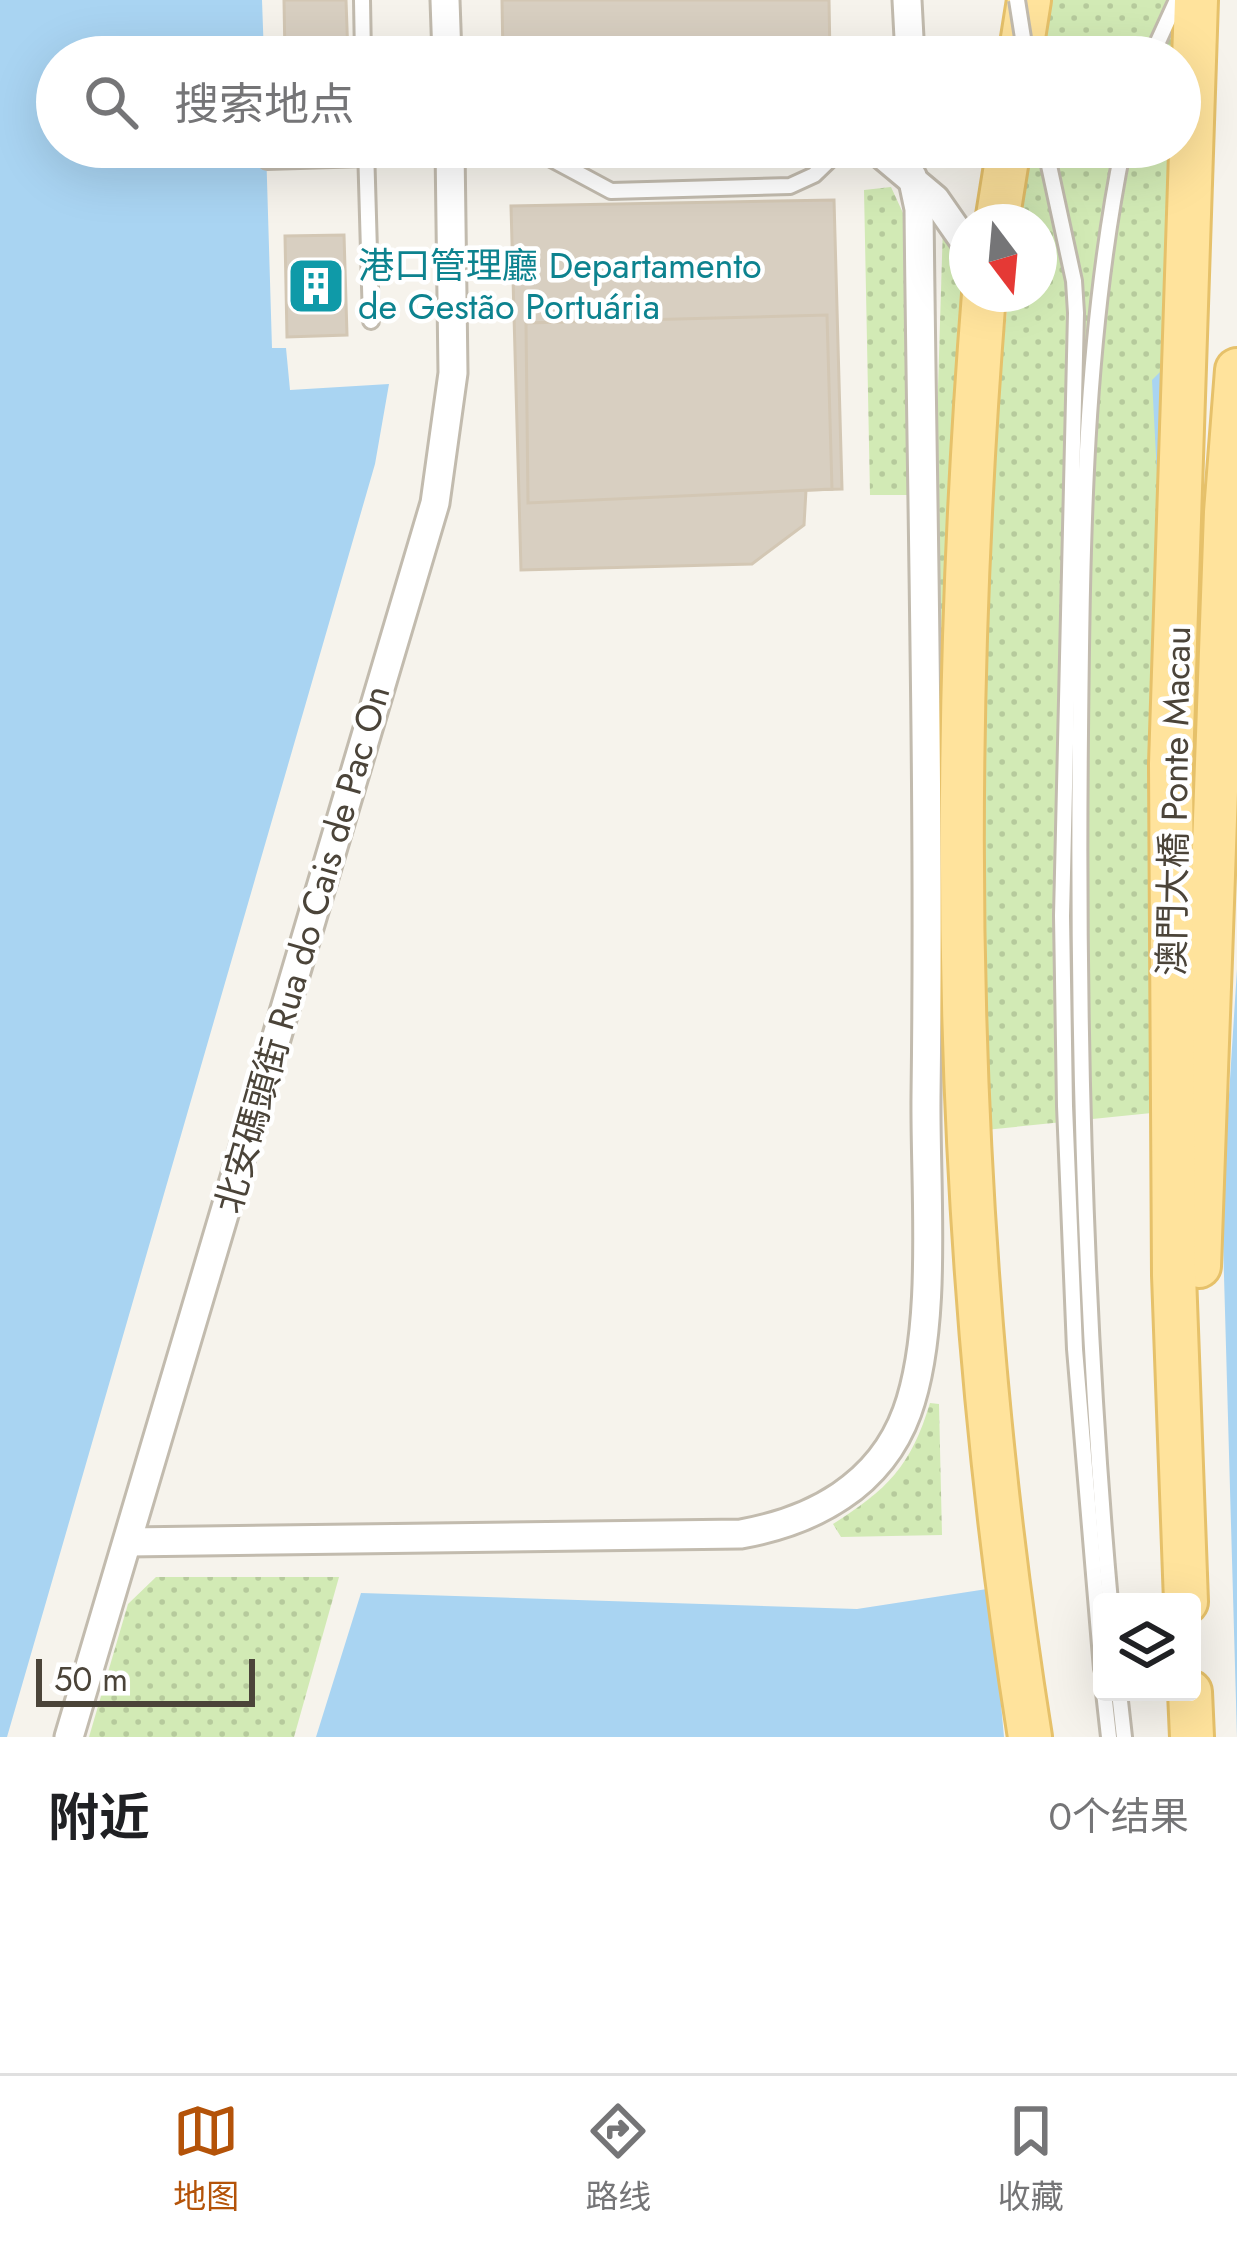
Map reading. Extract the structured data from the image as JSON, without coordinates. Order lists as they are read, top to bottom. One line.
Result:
{"streets":{"main road":["澳門大橋 Ponte Macau"],"street":["北安碼頭街 Rua do Cais de Pac On"]},"places":{"building":["港口管理廳 Departamento de Gestão Portuária"]},"scale_bar":"50 m","north":"bottom","page":{"search":"搜索地点","scale":"50 m","heading":["附近","0个结果"],"nav":["地图","路线","收藏"]}}
